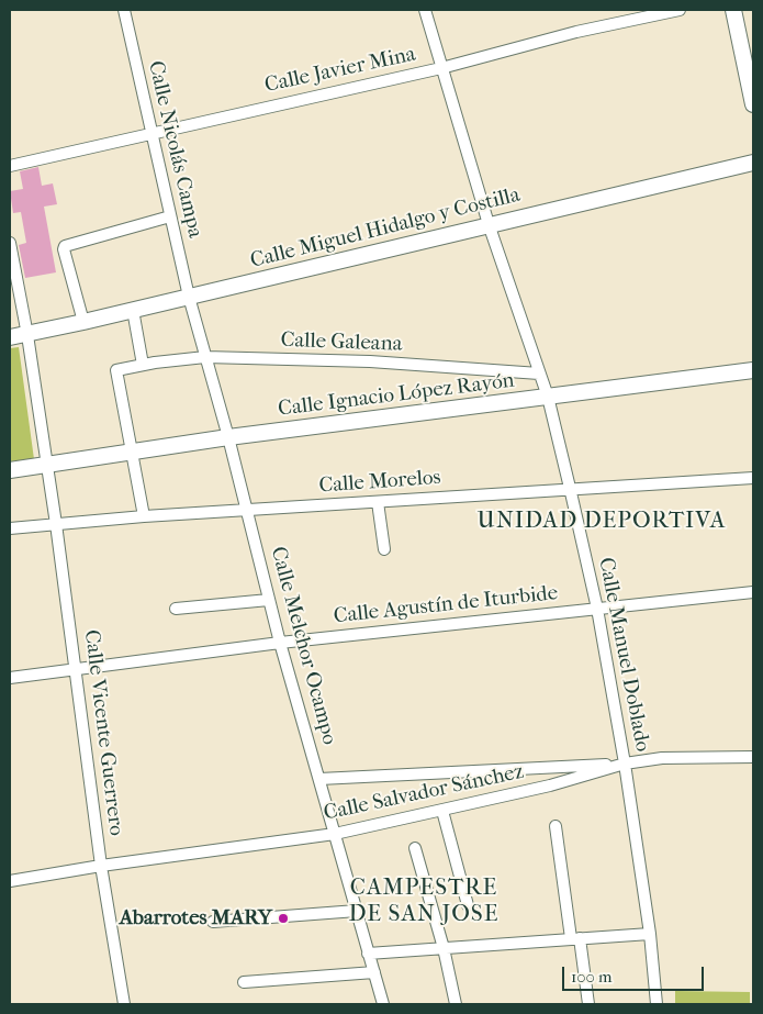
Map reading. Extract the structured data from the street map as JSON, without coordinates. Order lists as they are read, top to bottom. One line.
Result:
{"streets":{"street":["Calle Javier Mina","Calle Nicolás Campa","Calle Miguel Hidalgo y Costilla","Calle Galeana","Calle Ignacio López Rayón","Calle Morelos","Calle Agustín de Iturbide","Calle Melchor Ocampo","Calle Manuel Doblado","Calle Vicente Guerrero","Calle Salvador Sánchez"]},"crossings":[["Calle Javier Mina","Calle Nicolás Campa"],["Calle Javier Mina","Calle Manuel Doblado"],["Calle Nicolás Campa","Calle Miguel Hidalgo y Costilla"],["Calle Nicolás Campa","Calle Melchor Ocampo"],["Calle Miguel Hidalgo y Costilla","Calle Melchor Ocampo"],["Calle Miguel Hidalgo y Costilla","Calle Manuel Doblado"],["Calle Miguel Hidalgo y Costilla","Calle Vicente Guerrero"],["Calle Galeana","Calle Ignacio López Rayón"],["Calle Galeana","Calle Melchor Ocampo"],["Calle Galeana","Calle Manuel Doblado"],["Calle Ignacio López Rayón","Calle Melchor Ocampo"],["Calle Ignacio López Rayón","Calle Manuel Doblado"],["Calle Ignacio López Rayón","Calle Vicente Guerrero"],["Calle Morelos","Calle Melchor Ocampo"],["Calle Morelos","Calle Manuel Doblado"],["Calle Morelos","Calle Vicente Guerrero"],["Calle Agustín de Iturbide","Calle Melchor Ocampo"],["Calle Agustín de Iturbide","Calle Manuel Doblado"],["Calle Agustín de Iturbide","Calle Vicente Guerrero"],["Calle Melchor Ocampo","Calle Salvador Sánchez"],["Calle Manuel Doblado","Calle Salvador Sánchez"],["Calle Vicente Guerrero","Calle Salvador Sánchez"]],"districts":["UNIDAD DEPORTIVA","CAMPESTRE DE SAN JOSE"],"places":["Abarrotes MARY"],"scale_bar":"100 m"}
